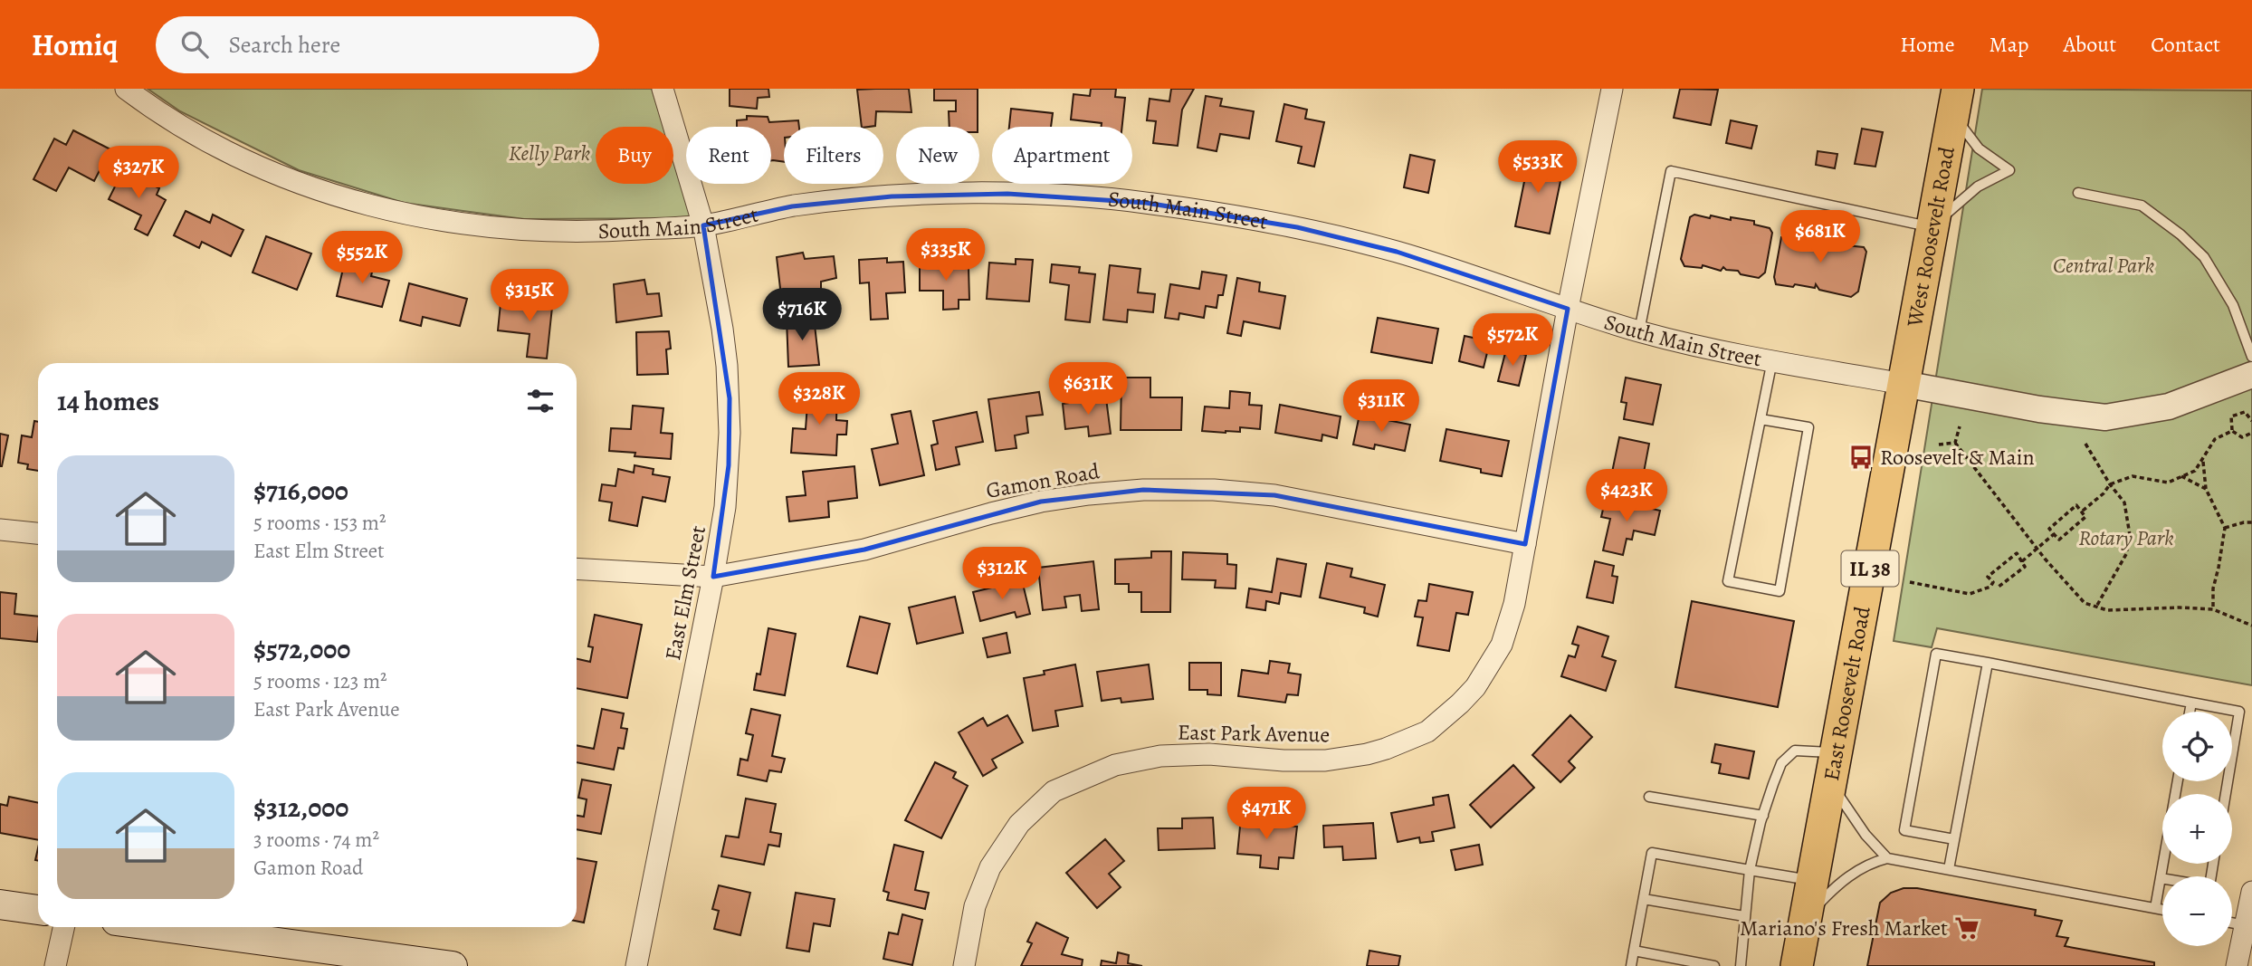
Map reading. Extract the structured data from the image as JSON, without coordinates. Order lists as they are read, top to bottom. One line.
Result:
{"streets":{"main road":["West Roosevelt Road","IL 38","East Roosevelt Road"],"street":["South Main Street","Gamon Road","East Elm Street","East Park Avenue"]},"crossings":[["South Main Street","West Roosevelt Road"],["South Main Street","East Elm Street"],["South Main Street","East Roosevelt Road"],["South Main Street","East Park Avenue"],["West Roosevelt Road","East Roosevelt Road"],["Gamon Road","East Elm Street"],["Gamon Road","East Park Avenue"]],"parks":["Kelly Park","Central Park","Rotary Park"],"places":{"bus stop":["Roosevelt & Main"],"supermarket":["Mariano's Fresh Market"]},"page":{"header":"Homiq","search":"Search here","nav":["Home","Map","About","Contact"],"chip":["Buy","Rent","Filters","New","Apartment"],"price":["$533K","$327K","$681K","$335K","$552K","$315K","$716K","$572K","$631K","$328K","$311K","$423K","$312K","$471K"],"heading":"14 homes","list":[{"name":"$716,000","note":"5 rooms · 153 m² · East Elm Street"},{"name":"$572,000","note":"5 rooms · 123 m² · East Park Avenue"},{"name":"$312,000","note":"3 rooms · 74 m² · Gamon Road"}],"map_buttons":["+","−"]}}
